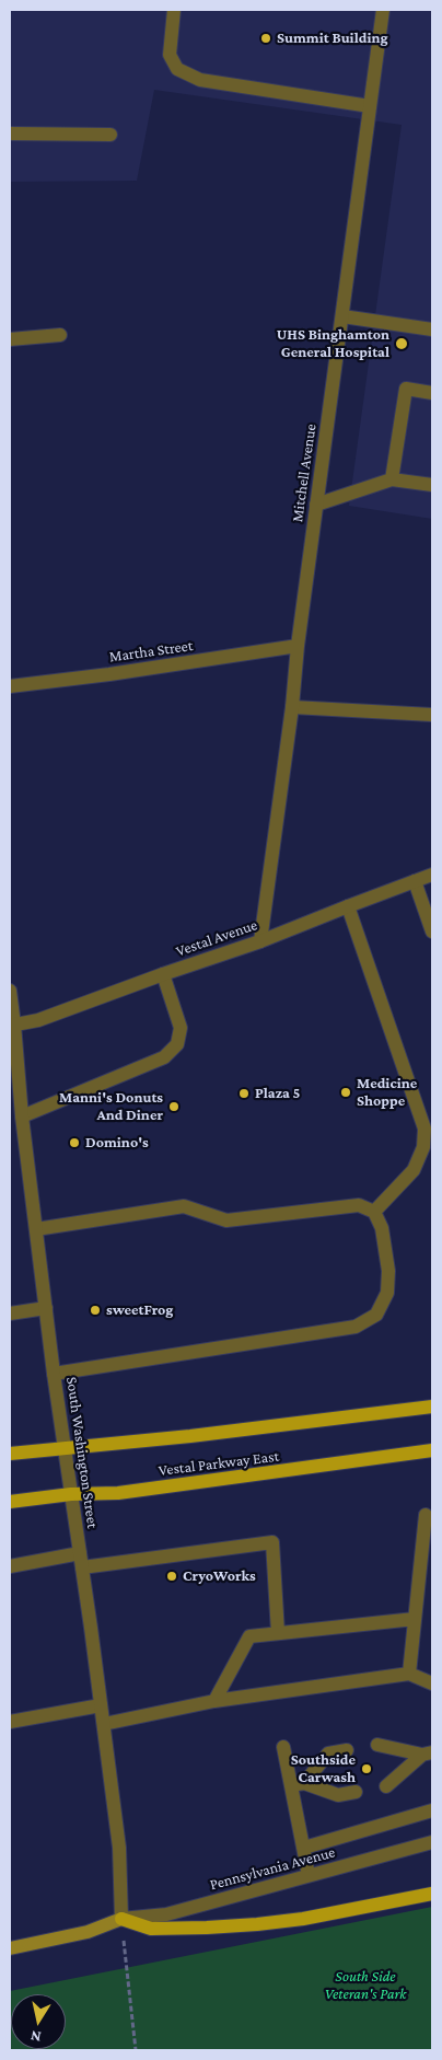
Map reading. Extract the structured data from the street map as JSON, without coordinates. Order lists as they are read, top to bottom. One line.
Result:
{"streets":{"main road":["Vestal Parkway East"],"street":["Mitchell Avenue","Martha Street","Vestal Avenue","South Washington Street","Pennsylvania Avenue"]},"crossings":[["Mitchell Avenue","Martha Street"],["Mitchell Avenue","Vestal Avenue"],["Vestal Avenue","South Washington Street"],["South Washington Street","Vestal Parkway East"],["South Washington Street","Pennsylvania Avenue"]],"parks":["South Side Veteran's Park"],"places":["Summit Building","UHS Binghamton General Hospital","Medicine Shoppe","Plaza 5","Manni's Donuts And Diner","Domino's","sweetFrog","CryoWorks","Southside Carwash"],"north":"bottom"}
